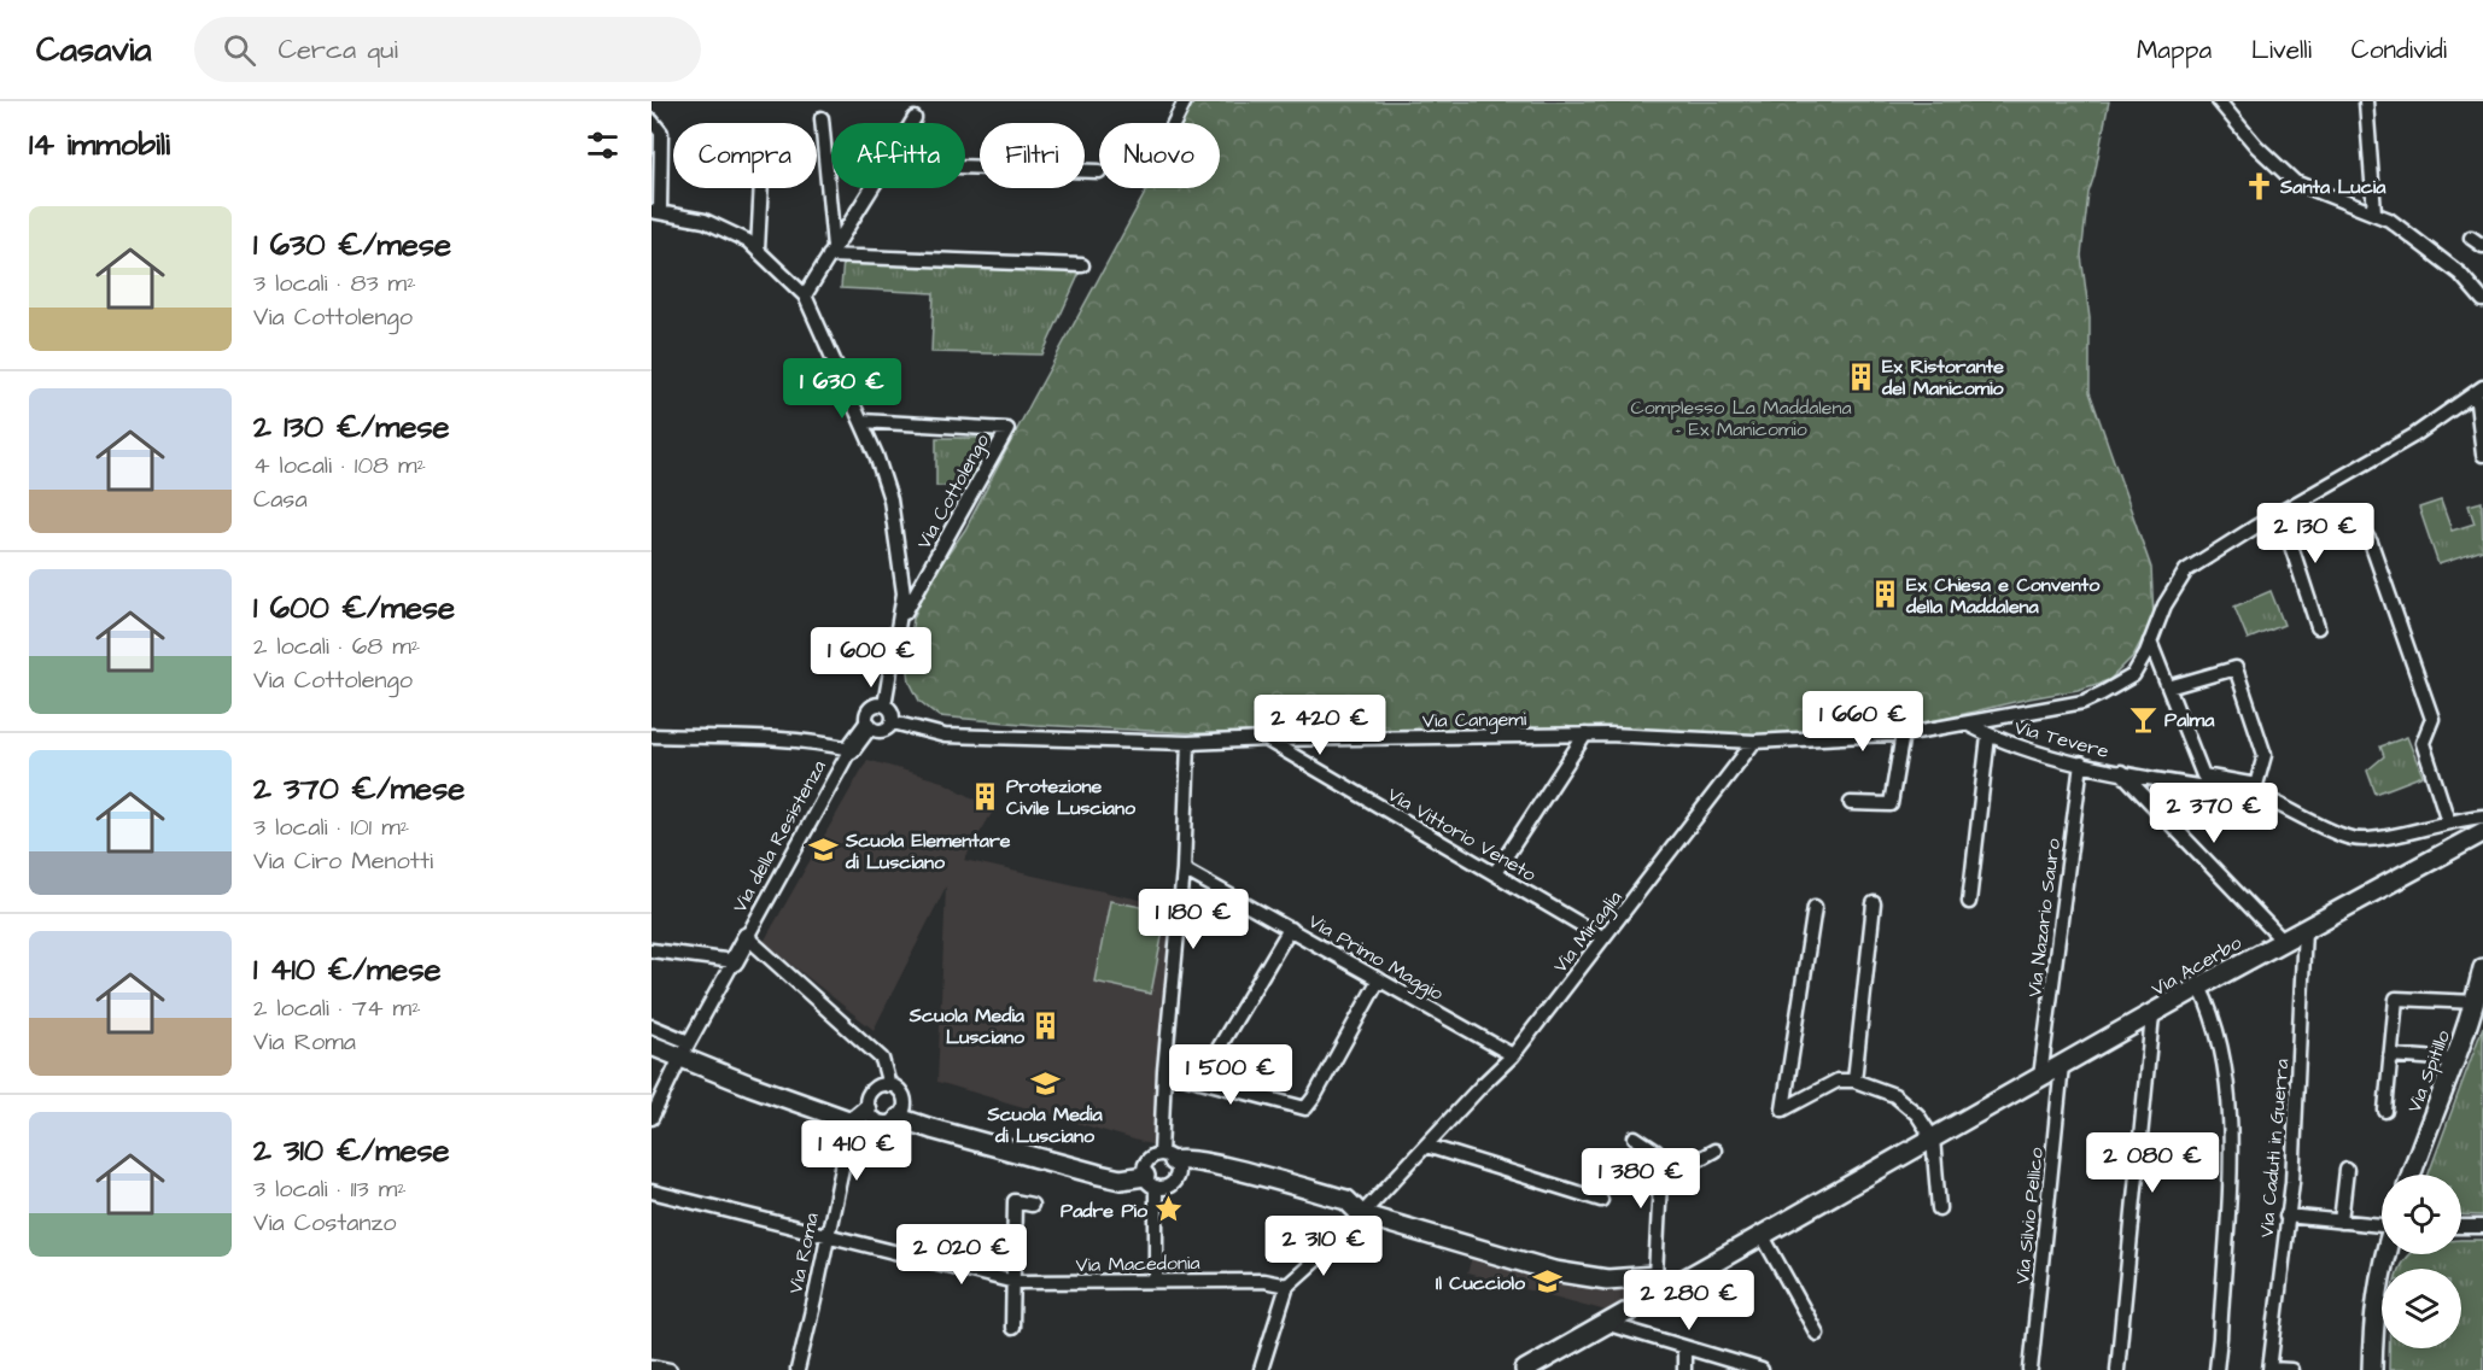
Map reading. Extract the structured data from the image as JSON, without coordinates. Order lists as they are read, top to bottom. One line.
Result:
{"streets":{"street":["Via Cottolengo","Via Cangemi","Via Tevere","Via Vittorio Veneto","Via della Resistenza","Via Nazario Sauro","Via Miraglia","Via Primo Maggio","Via Acerbo","Via Spitillo","Via Caduti in Guerra","Via Silvio Pellico","Via Roma","Via Macedonia"]},"crossings":[["Via Cottolengo","Via Cangemi"],["Via Cottolengo","Via della Resistenza"],["Via Cangemi","Via Vittorio Veneto"],["Via Cangemi","Via della Resistenza"],["Via Cangemi","Via Miraglia"],["Via Tevere","Via Nazario Sauro"],["Via Vittorio Veneto","Via Miraglia"],["Via della Resistenza","Via Roma"],["Via Nazario Sauro","Via Acerbo"],["Via Miraglia","Via Primo Maggio"],["Via Miraglia","Via Macedonia"],["Via Acerbo","Via Caduti in Guerra"],["Via Acerbo","Via Silvio Pellico"],["Via Roma","Via Macedonia"]],"parks":["Complesso La Maddalena - Ex Manicomio"],"places":{"church":["Santa Lucia"],"building":["Ex Ristorante del Manicomio","Ex Chiesa e Convento della Maddalena","Protezione Civile Lusciano","Scuola Media Lusciano"],"bar":["Palma"],"school or university":["Scuola Elementare di Lusciano","Scuola Media di Lusciano","Il Cucciolo"],"place":["Padre Pio"]},"page":{"header":"Casavia","search":"Cerca qui","nav":["Mappa","Livelli","Condividi"],"heading":"14 immobili","chip":["Compra","Affitta","Filtri","Nuovo"],"list":[{"name":"1 630 €/mese","note":"3 locali · 83 m² · Via Cottolengo"},{"name":"2 130 €/mese","note":"4 locali · 108 m² · Casa"},{"name":"1 600 €/mese","note":"2 locali · 68 m² · Via Cottolengo"},{"name":"2 370 €/mese","note":"3 locali · 101 m² · Via Ciro Menotti"},{"name":"1 410 €/mese","note":"2 locali · 74 m² · Via Roma"},{"name":"2 310 €/mese","note":"3 locali · 113 m² · Via Costanzo"}],"price":["1 630 €","2 130 €","1 600 €","1 660 €","2 420 €","2 370 €","1 180 €","1 500 €","1 410 €","2 080 €","1 380 €","2 310 €","2 020 €","2 280 €"]}}
